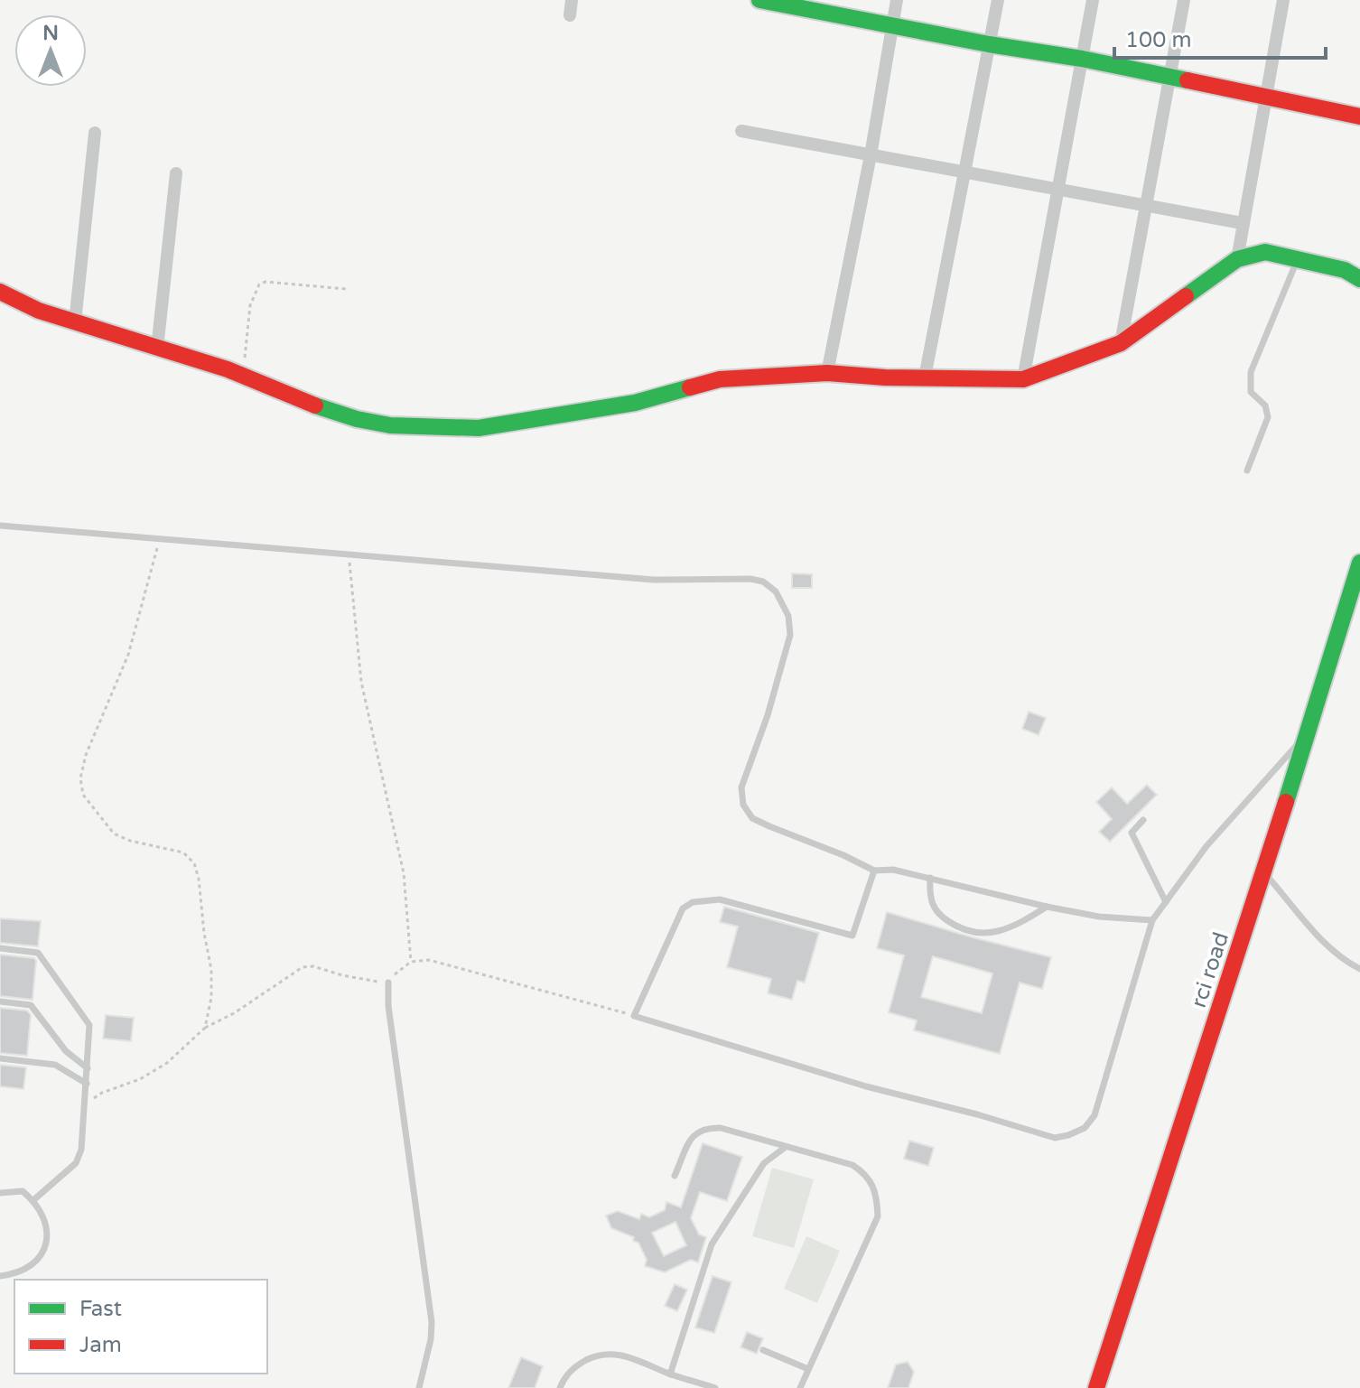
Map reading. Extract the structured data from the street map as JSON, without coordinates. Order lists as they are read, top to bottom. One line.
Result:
{"streets":{"street":["rci road"]},"legend":["Fast","Jam"],"scale_bar":"100 m","north":"top"}
